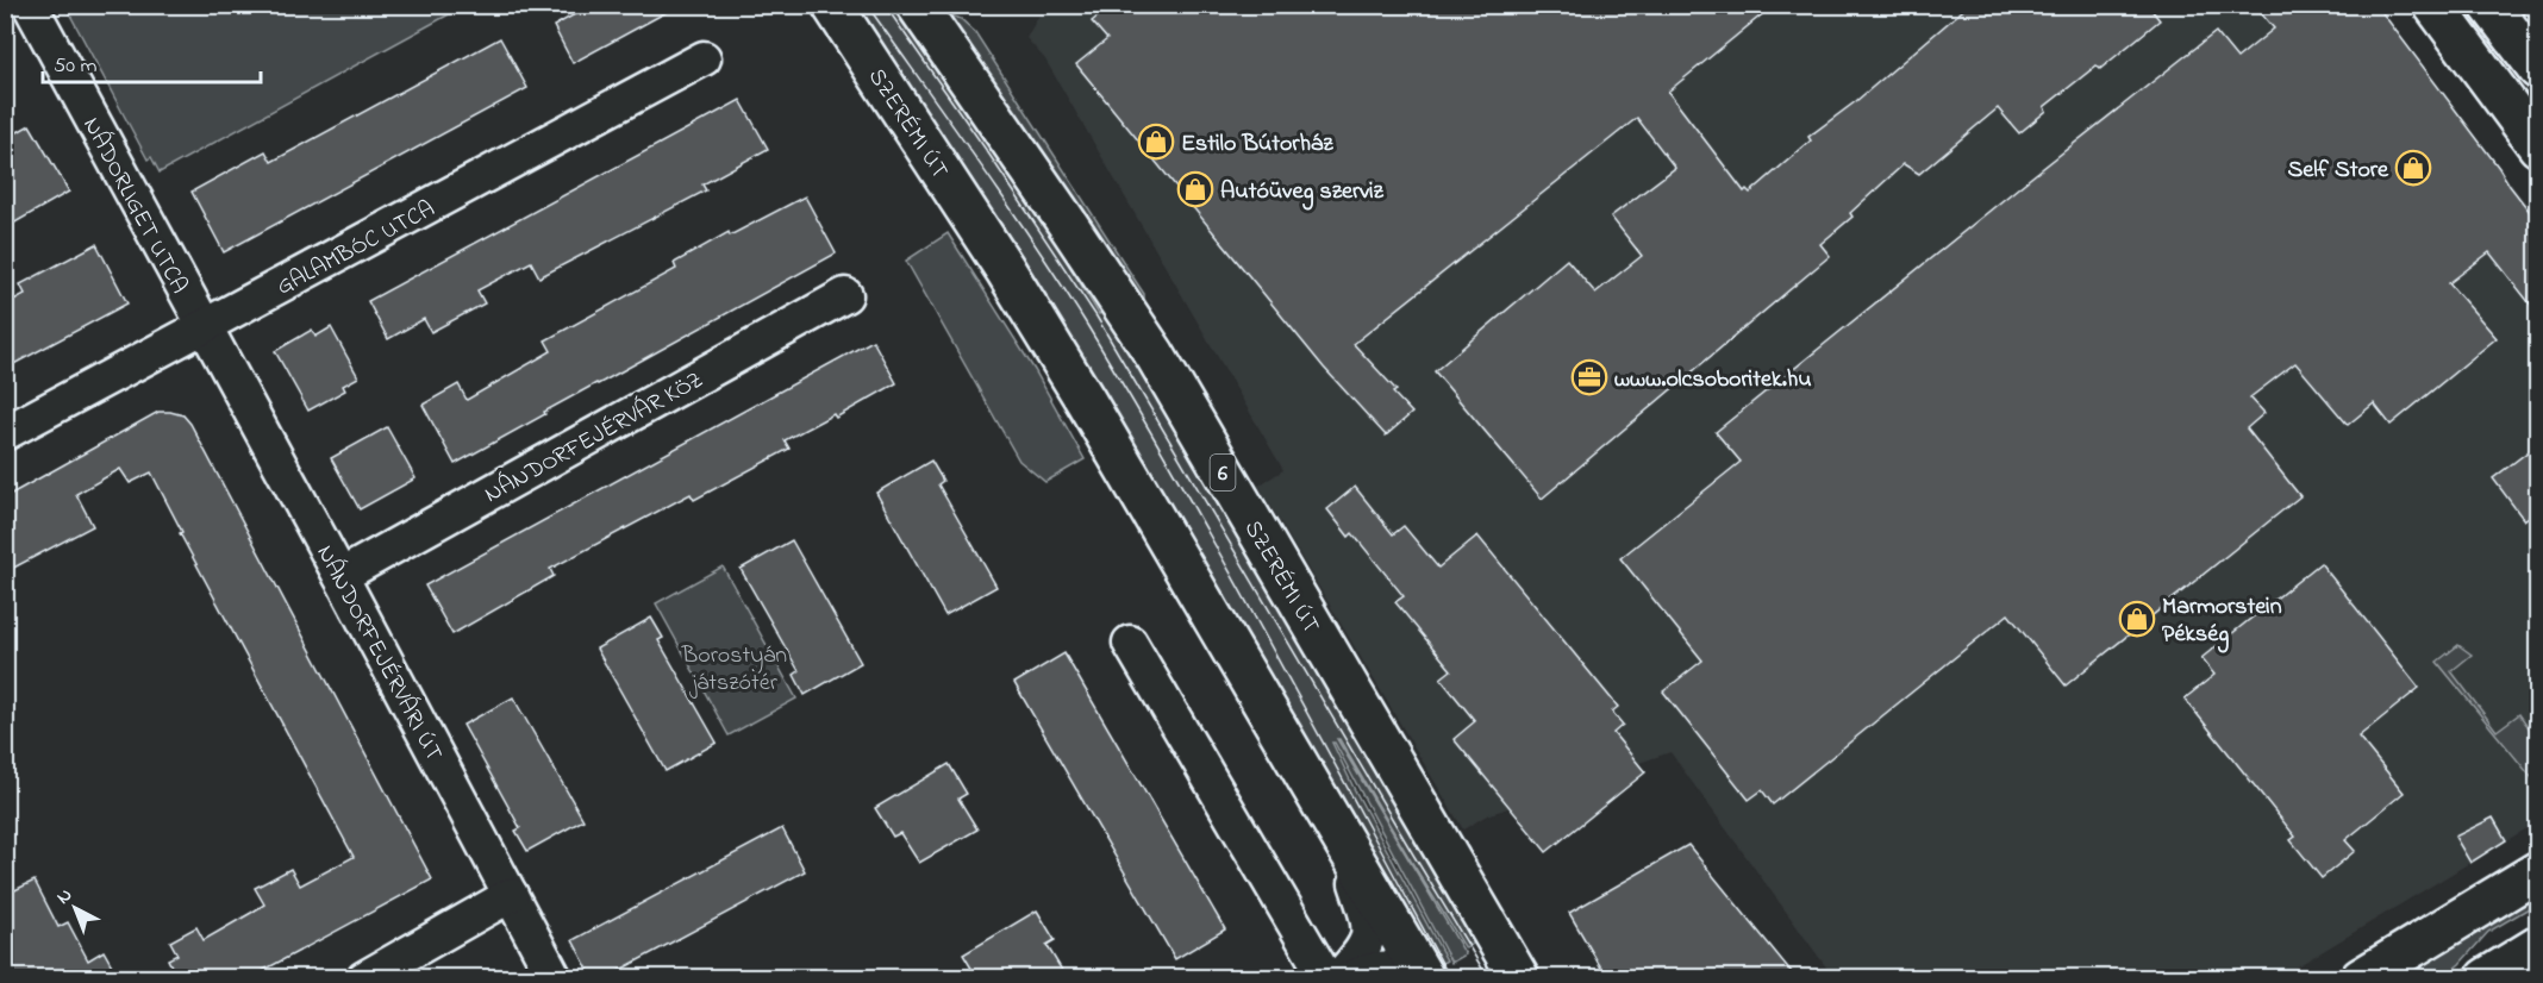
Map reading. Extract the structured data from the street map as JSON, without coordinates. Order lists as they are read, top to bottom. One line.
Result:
{"streets":{"main road":["SZERÉMI ÚT","6"],"street":["NÁDORLIGET UTCA","GALAMBÓC UTCA","NÁNDORFEJÉRVÁR KÖZ","NÁNDORFEJÉRVÁRI ÚT"]},"crossings":[["NÁDORLIGET UTCA","GALAMBÓC UTCA"],["NÁDORLIGET UTCA","NÁNDORFEJÉRVÁRI ÚT"],["GALAMBÓC UTCA","NÁNDORFEJÉRVÁRI ÚT"],["NÁNDORFEJÉRVÁR KÖZ","NÁNDORFEJÉRVÁRI ÚT"]],"parks":["Borostyán játszótér"],"places":{"shop":["Estilo Bútorház","Self Store","Autóüveg szerviz","Marmorstein Pékség"],"office":["www.olcsoboritek.hu"]},"scale_bar":"50 m","north":"top left"}
